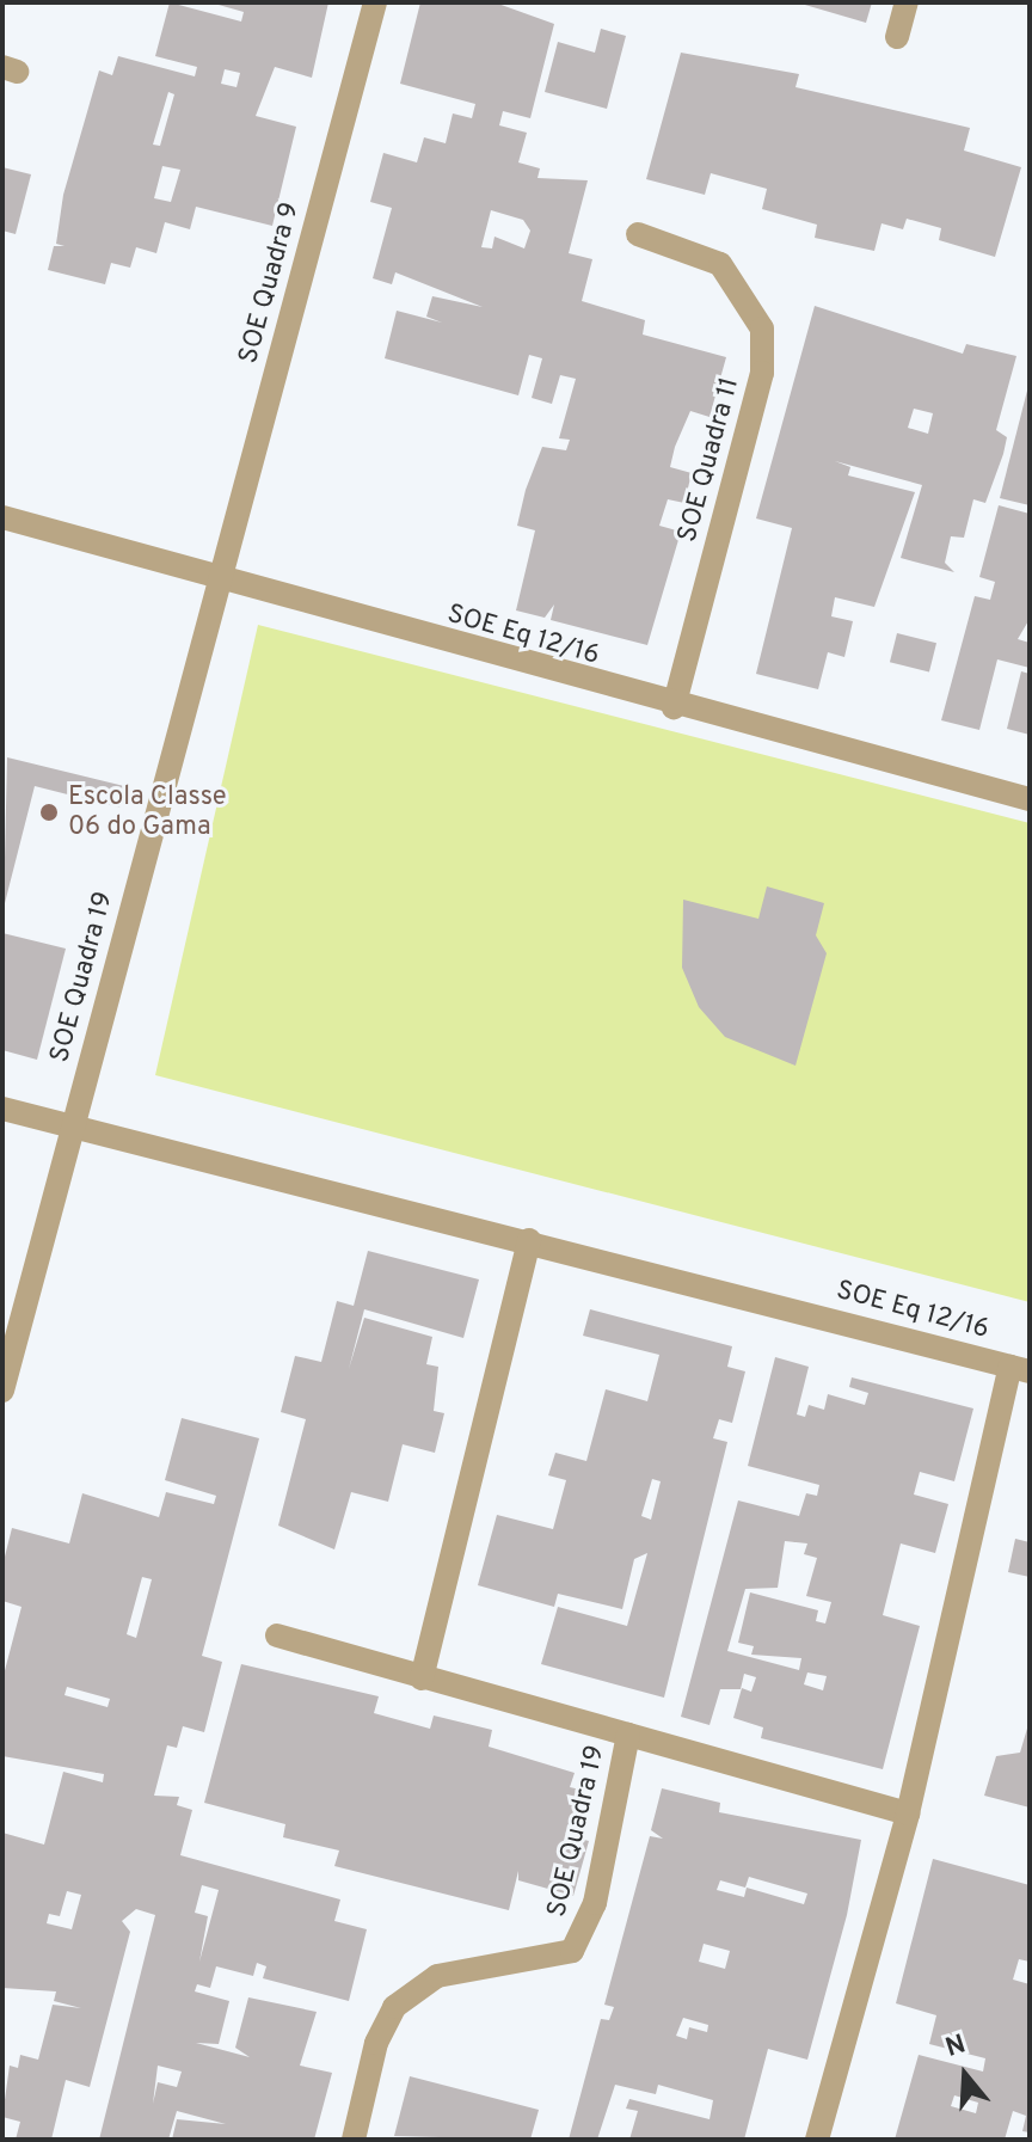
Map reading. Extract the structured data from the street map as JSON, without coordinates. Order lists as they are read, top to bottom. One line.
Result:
{"streets":{"street":["SOE Quadra 9","SOE Quadra 11","SOE Eq 12/16","SOE Quadra 19"]},"crossings":[["SOE Quadra 9","SOE Eq 12/16"],["SOE Quadra 9","SOE Quadra 19"],["SOE Quadra 11","SOE Eq 12/16"],["SOE Eq 12/16","SOE Quadra 19"]],"places":["Escola Classe 06 do Gama"],"north":"top"}
